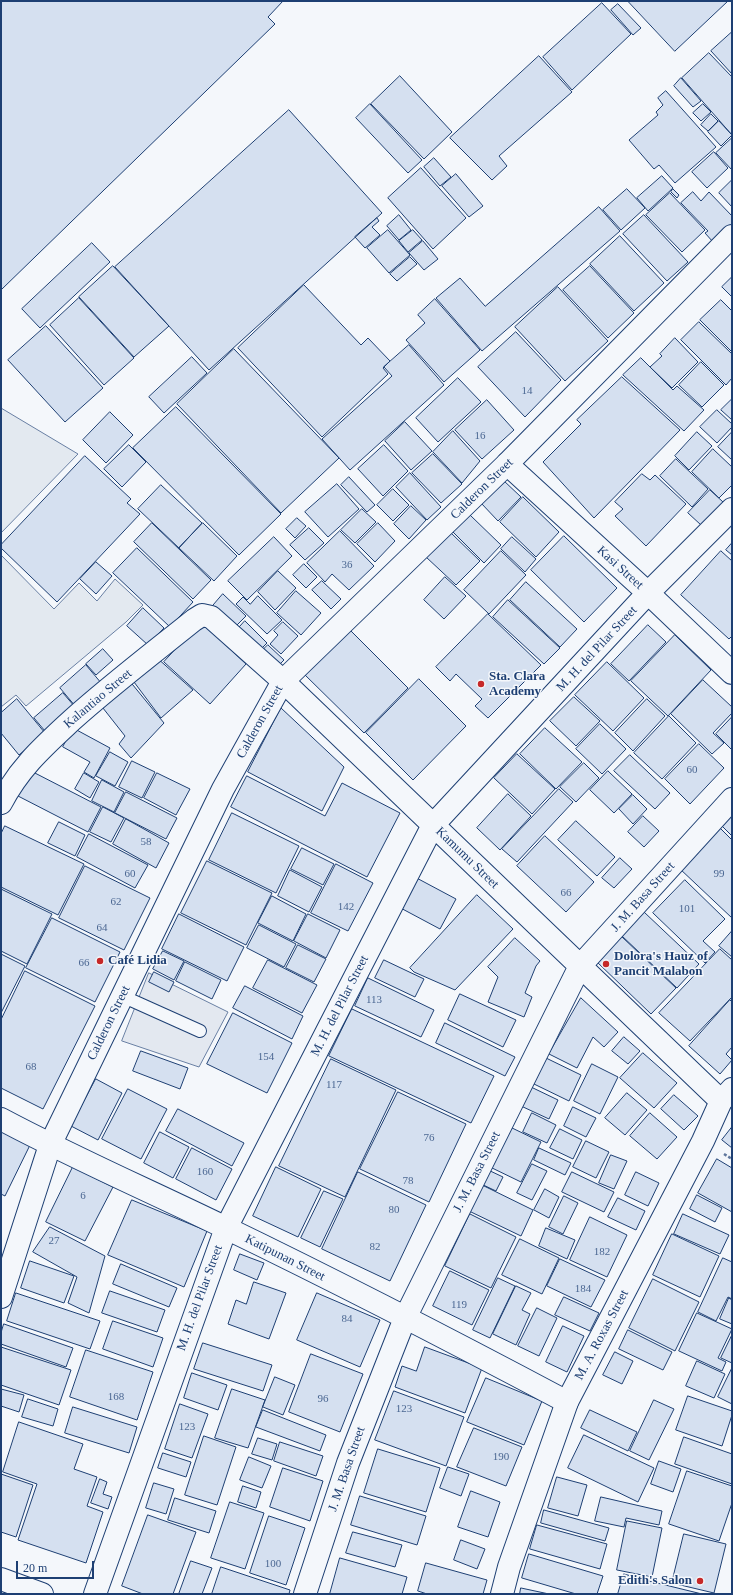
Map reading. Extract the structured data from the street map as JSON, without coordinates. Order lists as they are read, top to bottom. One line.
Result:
{"streets":{"street":["Calderon Street","Kasi Street","M. H. del Pilar Street","Kalantiao Street","Kamumu Street","J. M. Basa Street","Katipunan Street","M. A. Roxas Street"]},"crossings":[["Calderon Street","Kasi Street"],["Calderon Street","Kamumu Street"],["Calderon Street","Katipunan Street"],["Kasi Street","M. H. del Pilar Street"],["M. H. del Pilar Street","Kamumu Street"],["M. H. del Pilar Street","Katipunan Street"],["Kalantiao Street","Kamumu Street"],["Kamumu Street","J. M. Basa Street"],["Kamumu Street","M. A. Roxas Street"],["J. M. Basa Street","Katipunan Street"],["Katipunan Street","M. A. Roxas Street"]],"places":["Sta. Clara Academy","Café Lidia","Dolora's Hauz of Pancit Malabon","Edith's Salon"],"house_numbers":["14","16","36","60","58","60","99","66","62","142","101","64","66","113","154","68","117","76","160","78","6","80","27","82","182","184","119","84","168","96","123","123","190","100"],"scale_bar":"20 m"}
